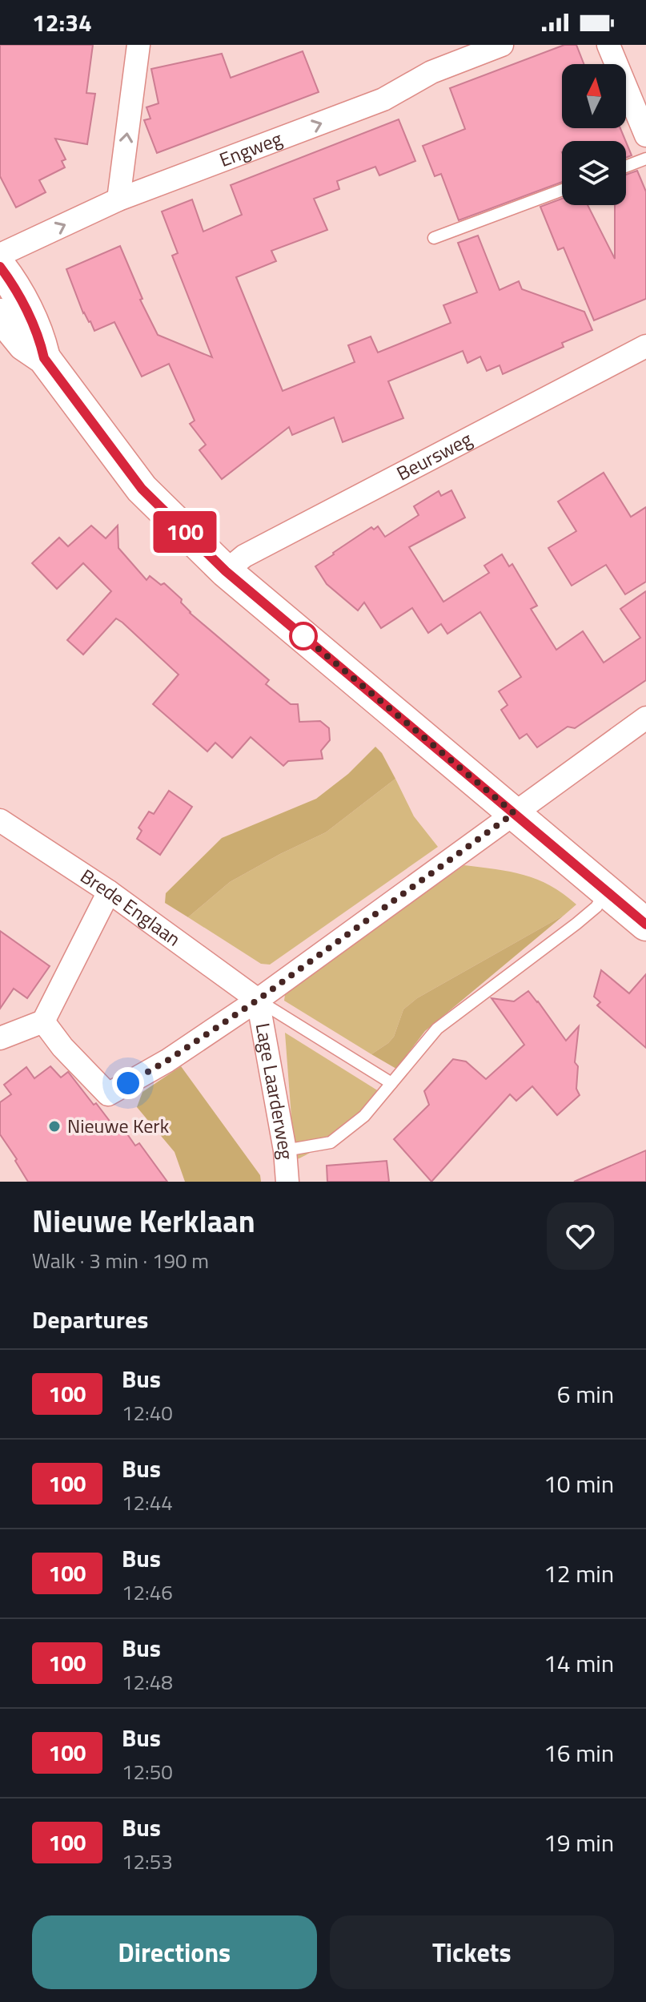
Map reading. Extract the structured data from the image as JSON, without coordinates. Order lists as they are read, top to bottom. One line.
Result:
{"streets":{"street":["Engweg","Beursweg","Brede Englaan","Lage Laarderweg"]},"crossings":[["Brede Englaan","Lage Laarderweg"]],"one_way":["Engweg"],"places":["Nieuwe Kerk"],"lines":["bus line 100"],"north":"top","page":{"status":"12:34","on_map":"100","heading":[["Nieuwe Kerklaan","Walk · 3 min · 190 m"],"Departures"],"list":[{"mark":"100","name":"Bus","note":"12:40","value":"6 min"},{"mark":"100","name":"Bus","note":"12:44","value":"10 min"},{"mark":"100","name":"Bus","note":"12:46","value":"12 min"},{"mark":"100","name":"Bus","note":"12:48","value":"14 min"},{"mark":"100","name":"Bus","note":"12:50","value":"16 min"},{"mark":"100","name":"Bus","note":"12:53","value":"19 min"}],"buttons":["Directions","Tickets"]}}
